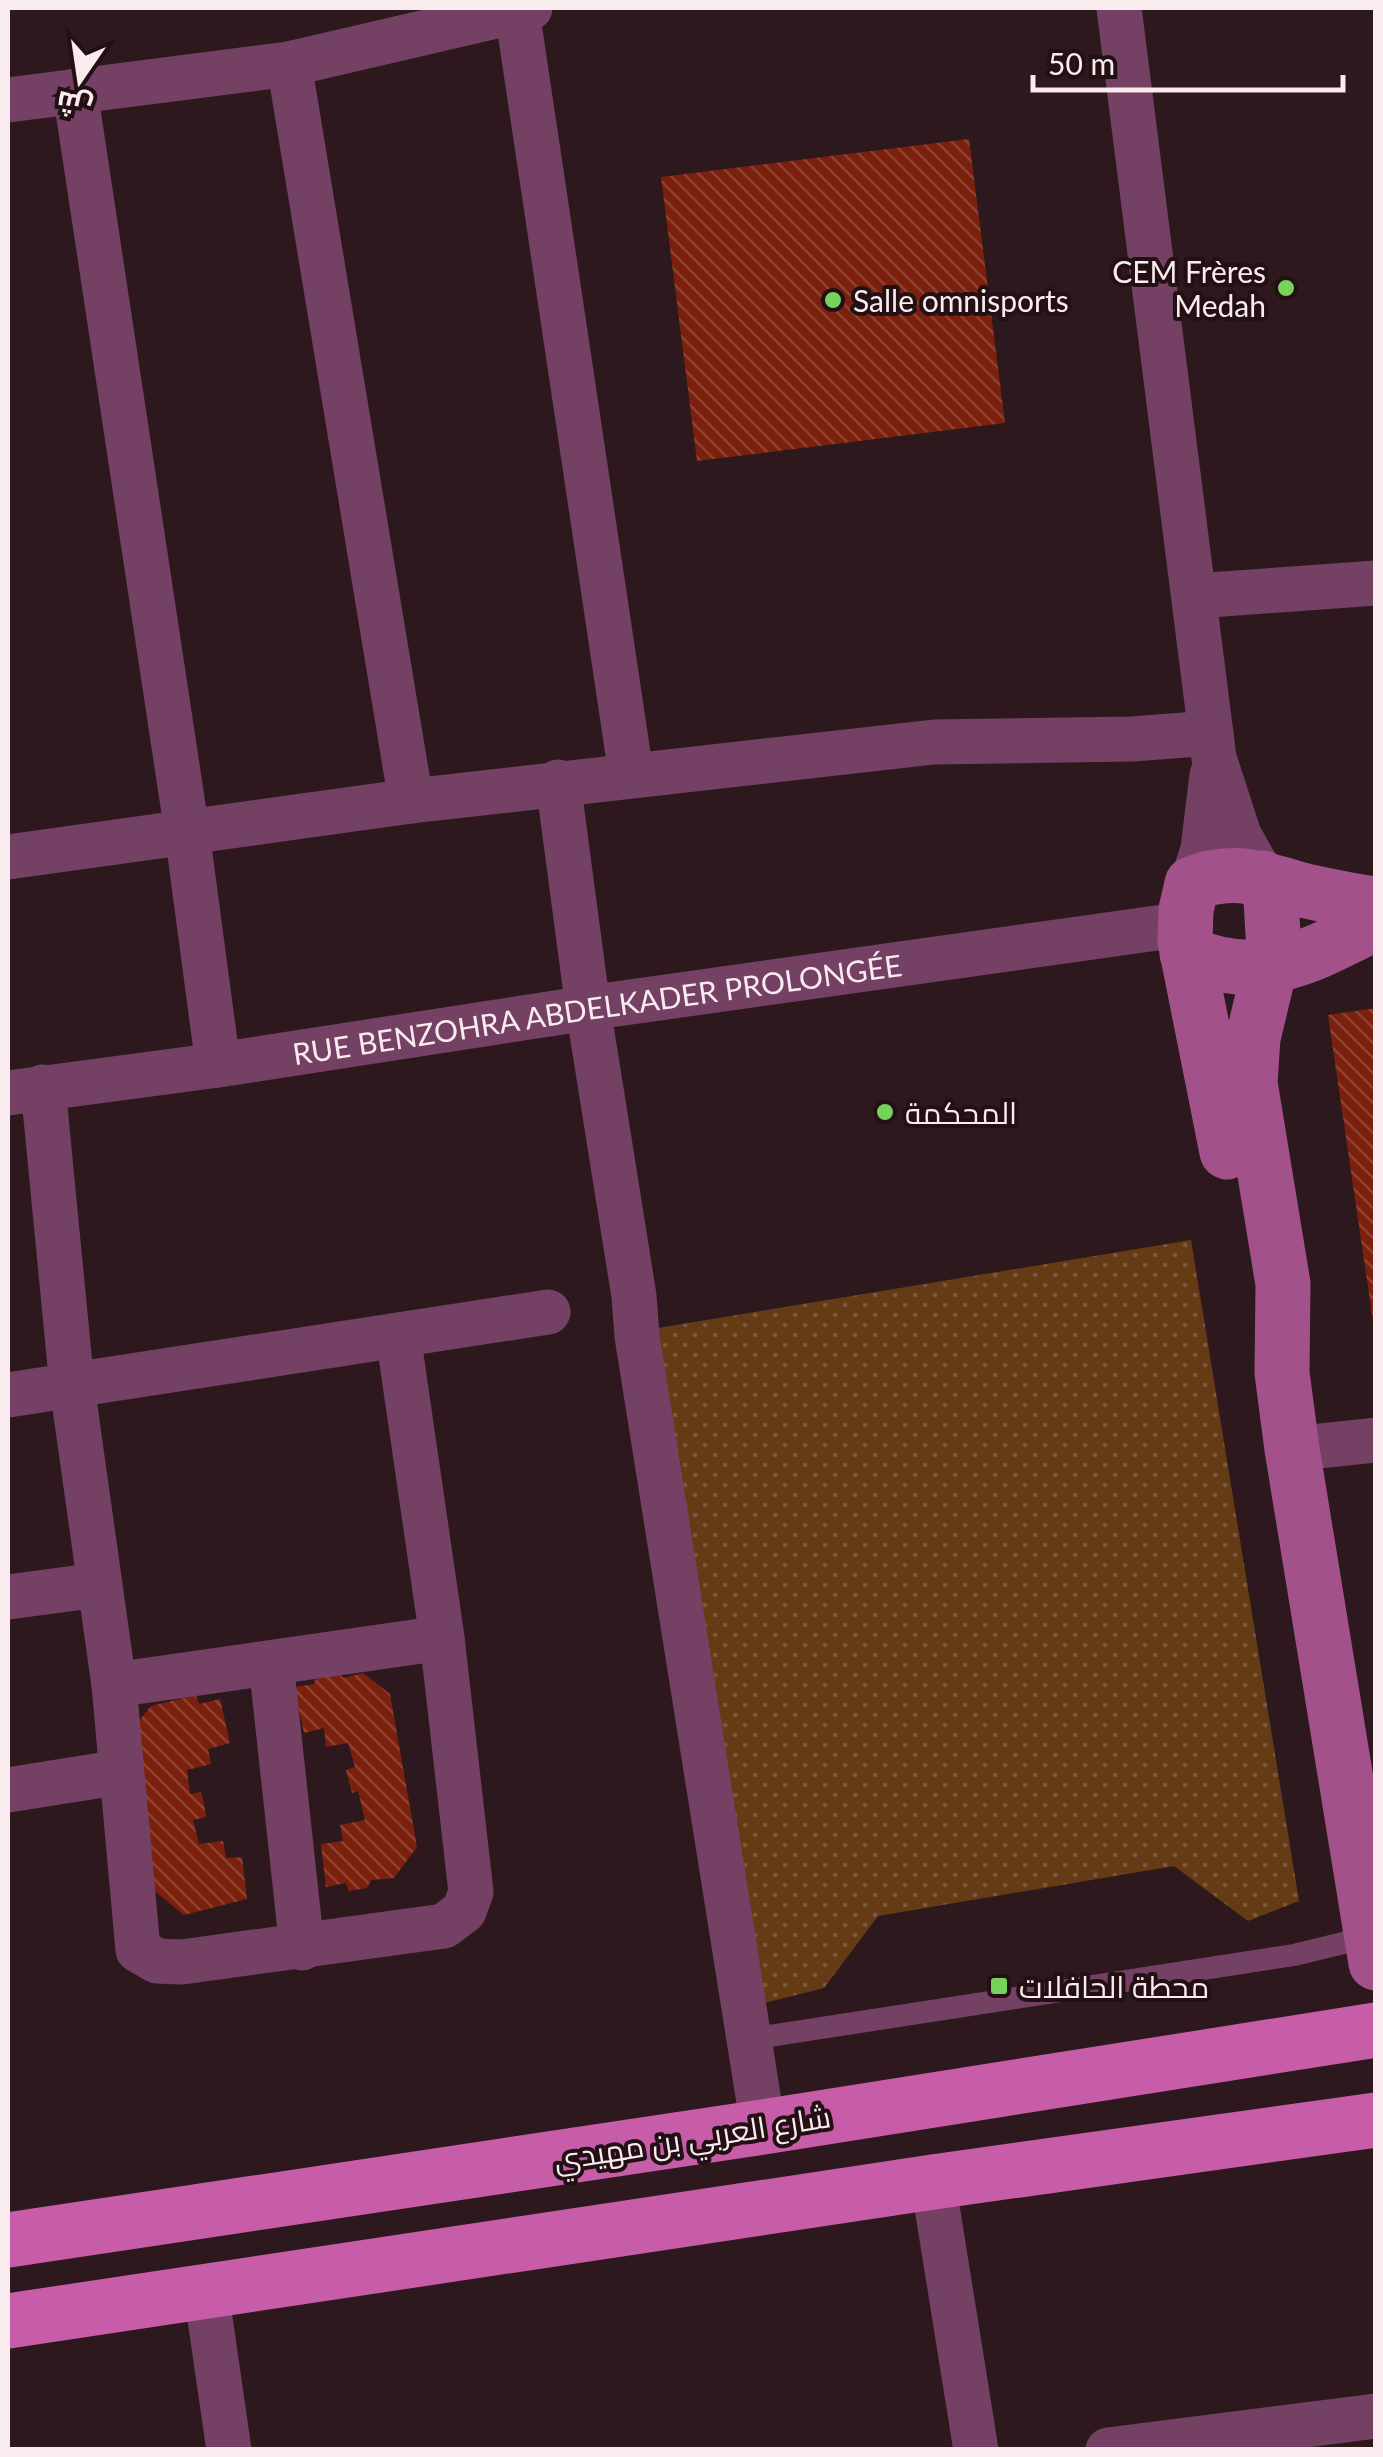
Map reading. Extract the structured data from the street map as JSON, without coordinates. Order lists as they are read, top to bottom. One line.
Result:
{"streets":{"main road":["شارع العربي بن مهيدي"],"street":["RUE BENZOHRA ABDELKADER PROLONGÉE"]},"places":{"other":["CEM Frères Medah","Salle omnisports","المحكمة"],"transit":["محطة الحافلات"]},"scale_bar":"50 m","north":"bottom"}
